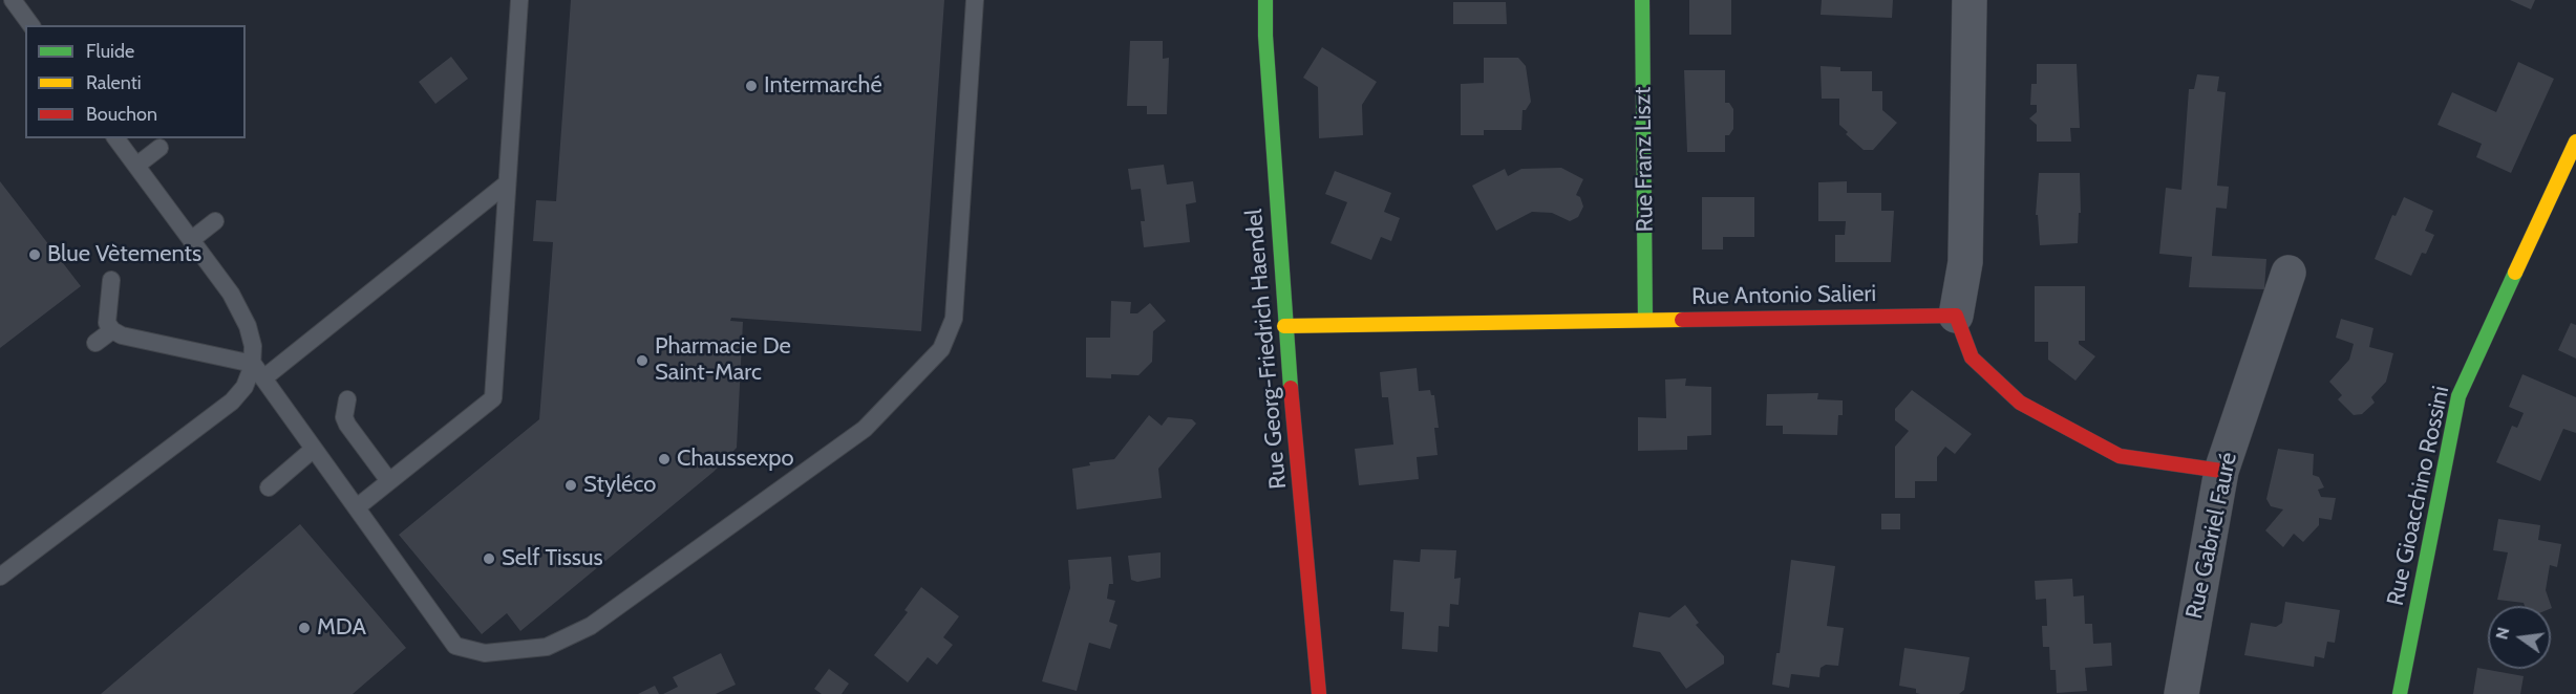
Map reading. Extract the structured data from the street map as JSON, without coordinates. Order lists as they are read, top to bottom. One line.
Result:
{"streets":{"street":["Rue Franz Liszt","Rue Antonio Salieri","Rue Georg-Friedrich Haendel","Rue Gioacchino Rossini","Rue Gabriel Fauré"]},"crossings":[["Rue Franz Liszt","Rue Antonio Salieri"],["Rue Antonio Salieri","Rue Georg-Friedrich Haendel"]],"places":["Intermarché","Blue Vètements","Pharmacie De Saint-Marc","Chaussexpo","Styléco","Self Tissus","MDA"],"legend":["Fluide","Ralenti","Bouchon"],"north":"left"}
